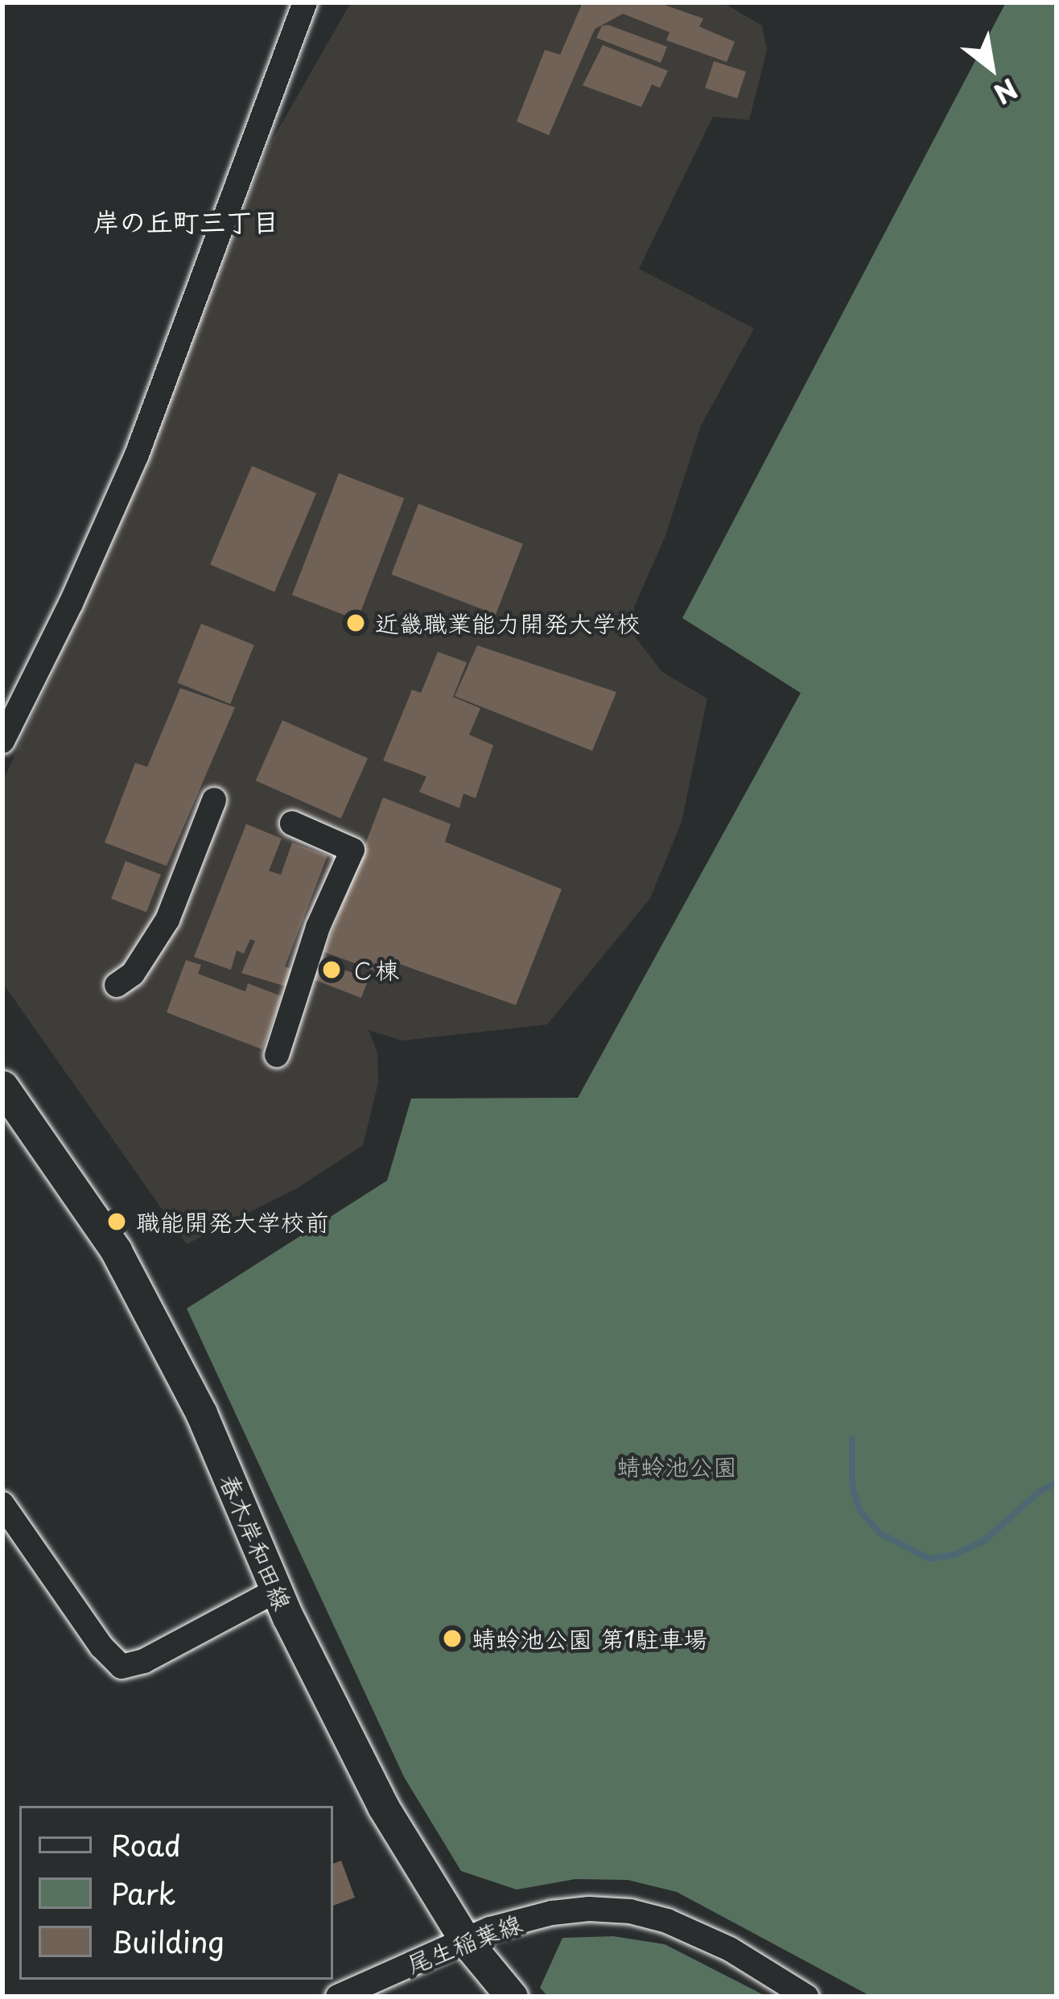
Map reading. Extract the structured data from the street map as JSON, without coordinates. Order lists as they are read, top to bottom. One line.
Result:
{"streets":{"main road":["春木岸和田線"],"street":["尾生稲葉線"]},"crossings":[["春木岸和田線","尾生稲葉線"]],"districts":["岸の丘町三丁目"],"parks":["蜻蛉池公園"],"places":["近畿職業能力開発大学校","Ｃ棟","職能開発大学校前","蜻蛉池公園 第1駐車場"],"legend":["Road","Park","Building"],"north":"bottom right"}
